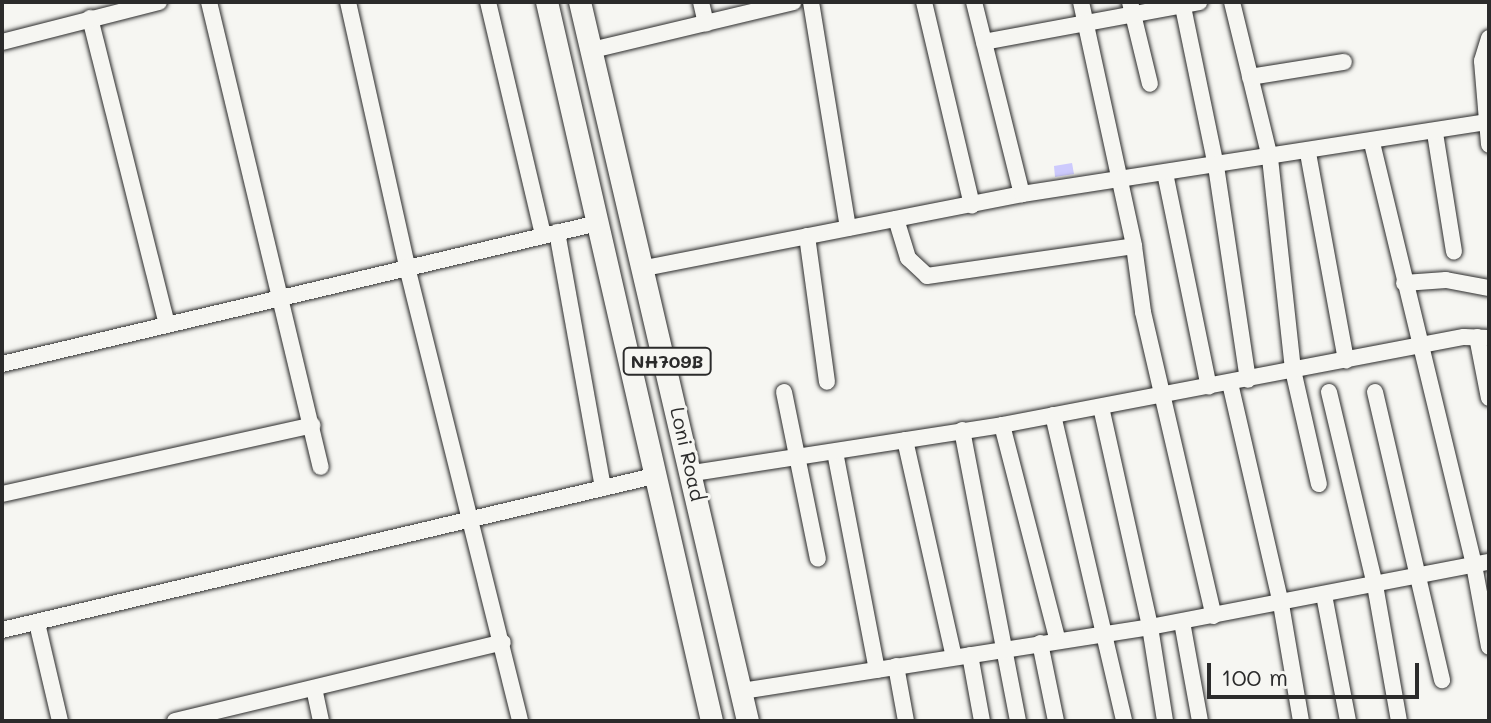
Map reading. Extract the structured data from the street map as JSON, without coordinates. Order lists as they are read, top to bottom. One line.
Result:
{"streets":{"highway":["NH709B","Loni Road"]},"scale_bar":"100 m"}
